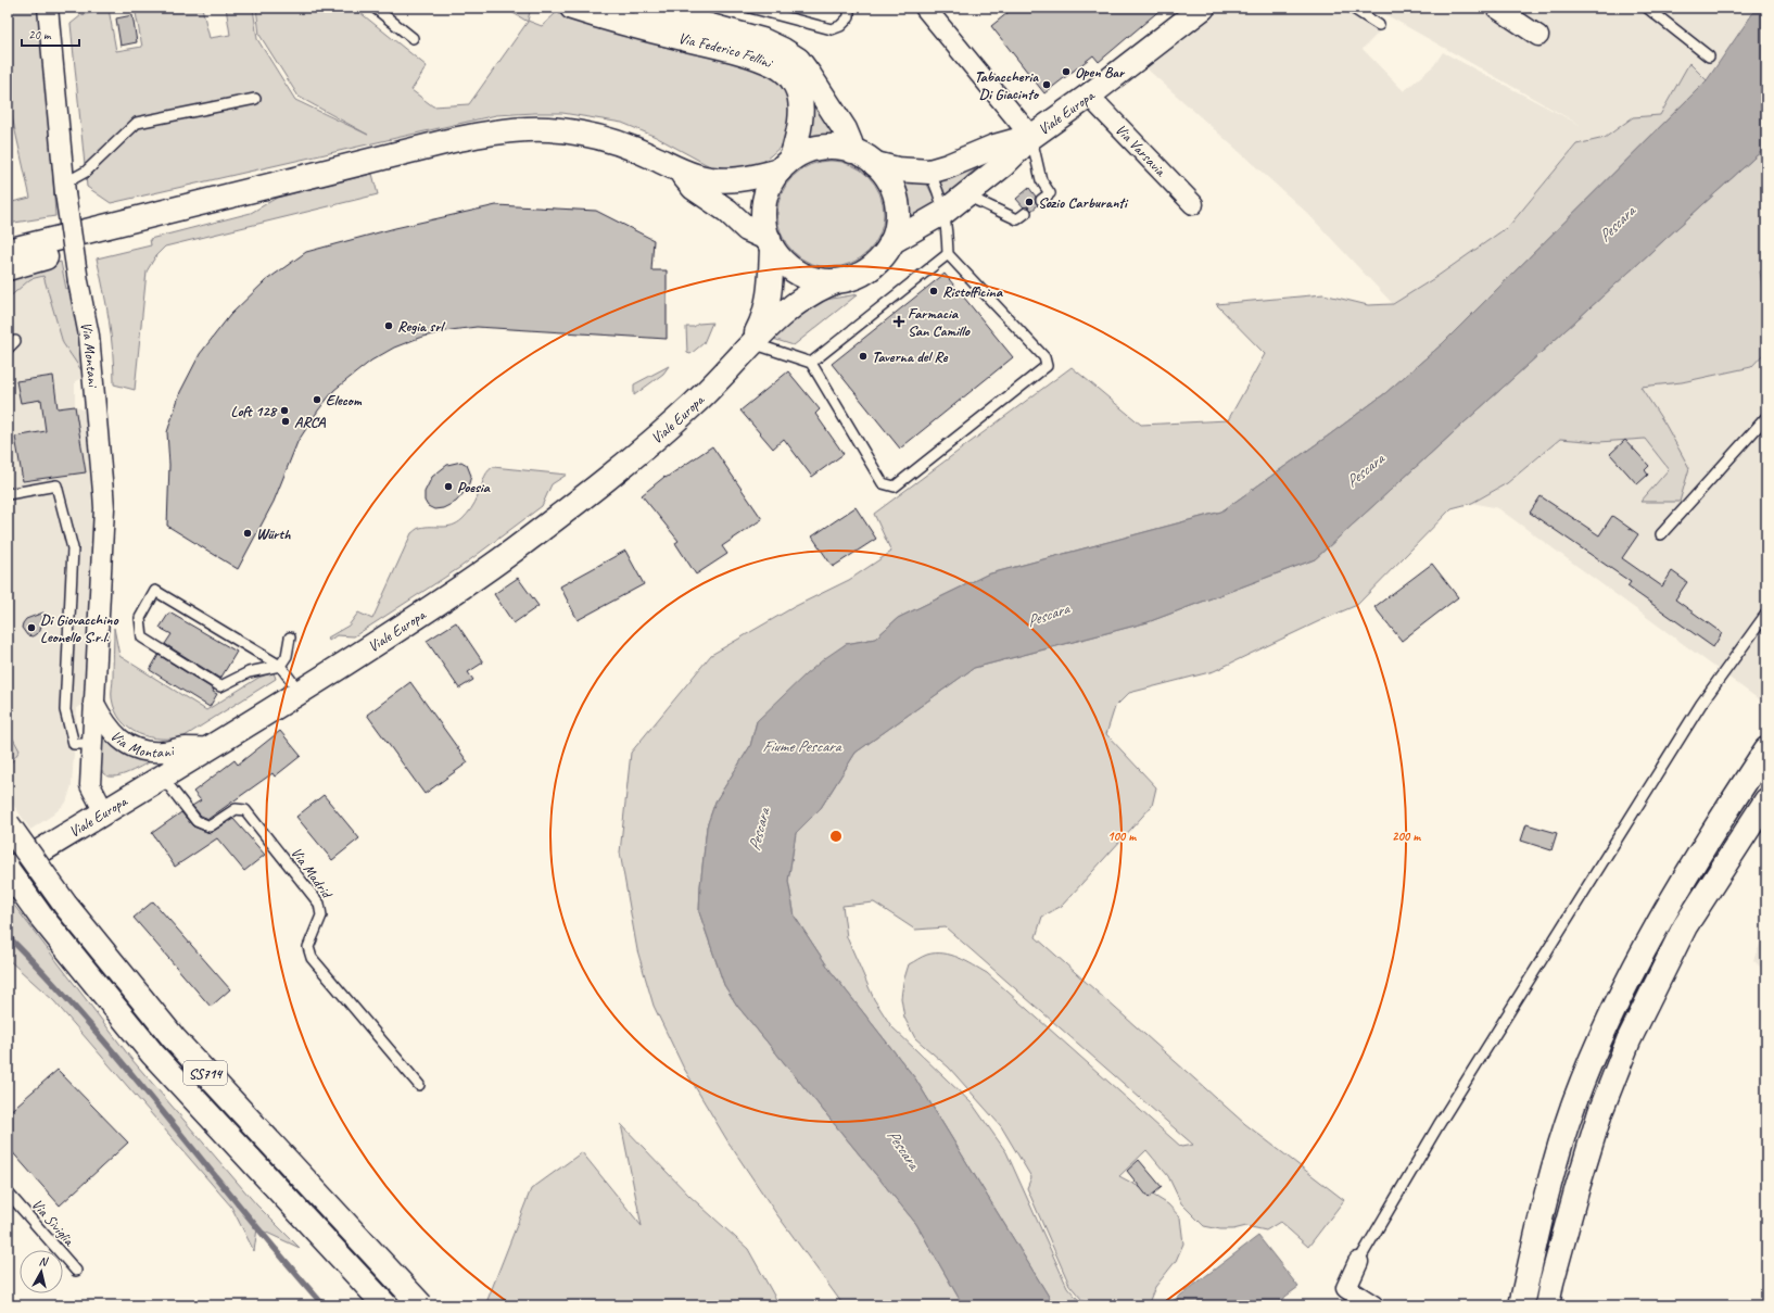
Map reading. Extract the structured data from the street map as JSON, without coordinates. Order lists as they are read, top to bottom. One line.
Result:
{"streets":{"main road":["Via Federico Fellini","Viale Europa","SS714"],"street":["Via Varsavia","Via Montani"],"lane":["Via Madrid","Via Siviglia"]},"crossings":[["Via Federico Fellini","Viale Europa"],["Viale Europa","Via Varsavia"],["Viale Europa","Via Montani"],["Viale Europa","Via Madrid"],["Viale Europa","SS714"]],"water":["Pescara","Fiume Pescara"],"places":{"other":["Open Bar","Tabaccheria Di Giacinto","Sozio Carburanti","Ristofficina","Regia srl","Taverna del Re","Elecom","Loft 128","ARCA","Poesia","Würth","Di Giovacchino Leonello S.r.l."],"health":["Farmacia San Camillo"]},"scale_bar":"20 m","north":"top","rings":["100 m","200 m"]}
